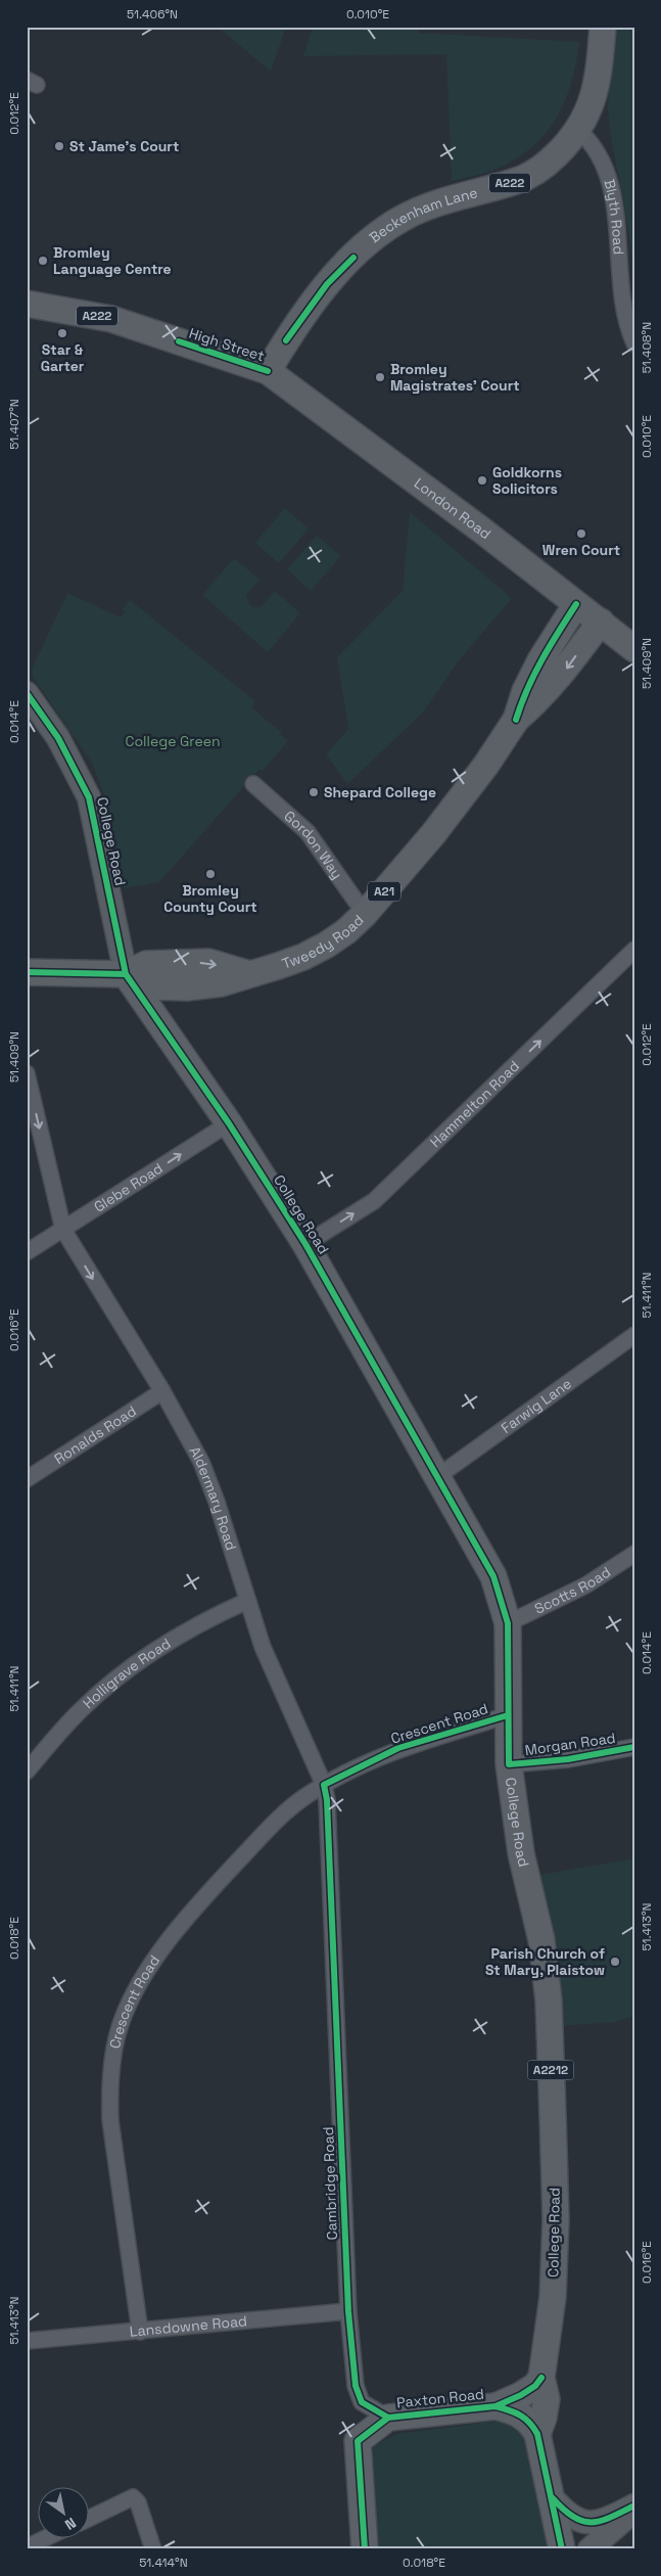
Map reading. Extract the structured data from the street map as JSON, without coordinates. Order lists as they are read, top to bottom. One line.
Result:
{"streets":{"main road":["A222","Beckenham Lane","High Street","London Road","College Road","A21","Tweedy Road","A2212","Paxton Road"],"street":["Blyth Road","Gordon Way","Hammelton Road","Glebe Road","Farwig Lane","Ronalds Road","Aldermary Road","Scotts Road","Holligrave Road","Crescent Road","Morgan Road","Cambridge Road","Lansdowne Road"]},"crossings":[["Beckenham Lane","Blyth Road"],["Beckenham Lane","High Street"],["Beckenham Lane","London Road"],["High Street","London Road"],["London Road","Tweedy Road"],["College Road","Tweedy Road"],["College Road","Hammelton Road"],["College Road","Glebe Road"],["College Road","Farwig Lane"],["College Road","Scotts Road"],["College Road","Crescent Road"],["College Road","Morgan Road"],["College Road","Paxton Road"],["Gordon Way","Tweedy Road"],["Glebe Road","Aldermary Road"],["Ronalds Road","Aldermary Road"],["Aldermary Road","Holligrave Road"],["Aldermary Road","Crescent Road"],["Aldermary Road","Cambridge Road"],["Crescent Road","Cambridge Road"],["Crescent Road","Lansdowne Road"],["Cambridge Road","Lansdowne Road"],["Cambridge Road","Paxton Road"]],"one_way":["Hammelton Road","Glebe Road","Aldermary Road"],"parks":["College Green"],"places":["St Jame's Court","Bromley Language Centre","Star & Garter","Bromley Magistrates' Court","Goldkorns Solicitors","Wren Court","Shepard College","Bromley County Court","Parish Church of St Mary, Plaistow"],"north":"bottom right","coordinates":["51.406°N","0.010°E","0.012°E","51.408°N","51.407°N","51.409°N","0.014°E","51.411°N","0.016°E","51.413°N","0.018°E","51.414°N"]}
